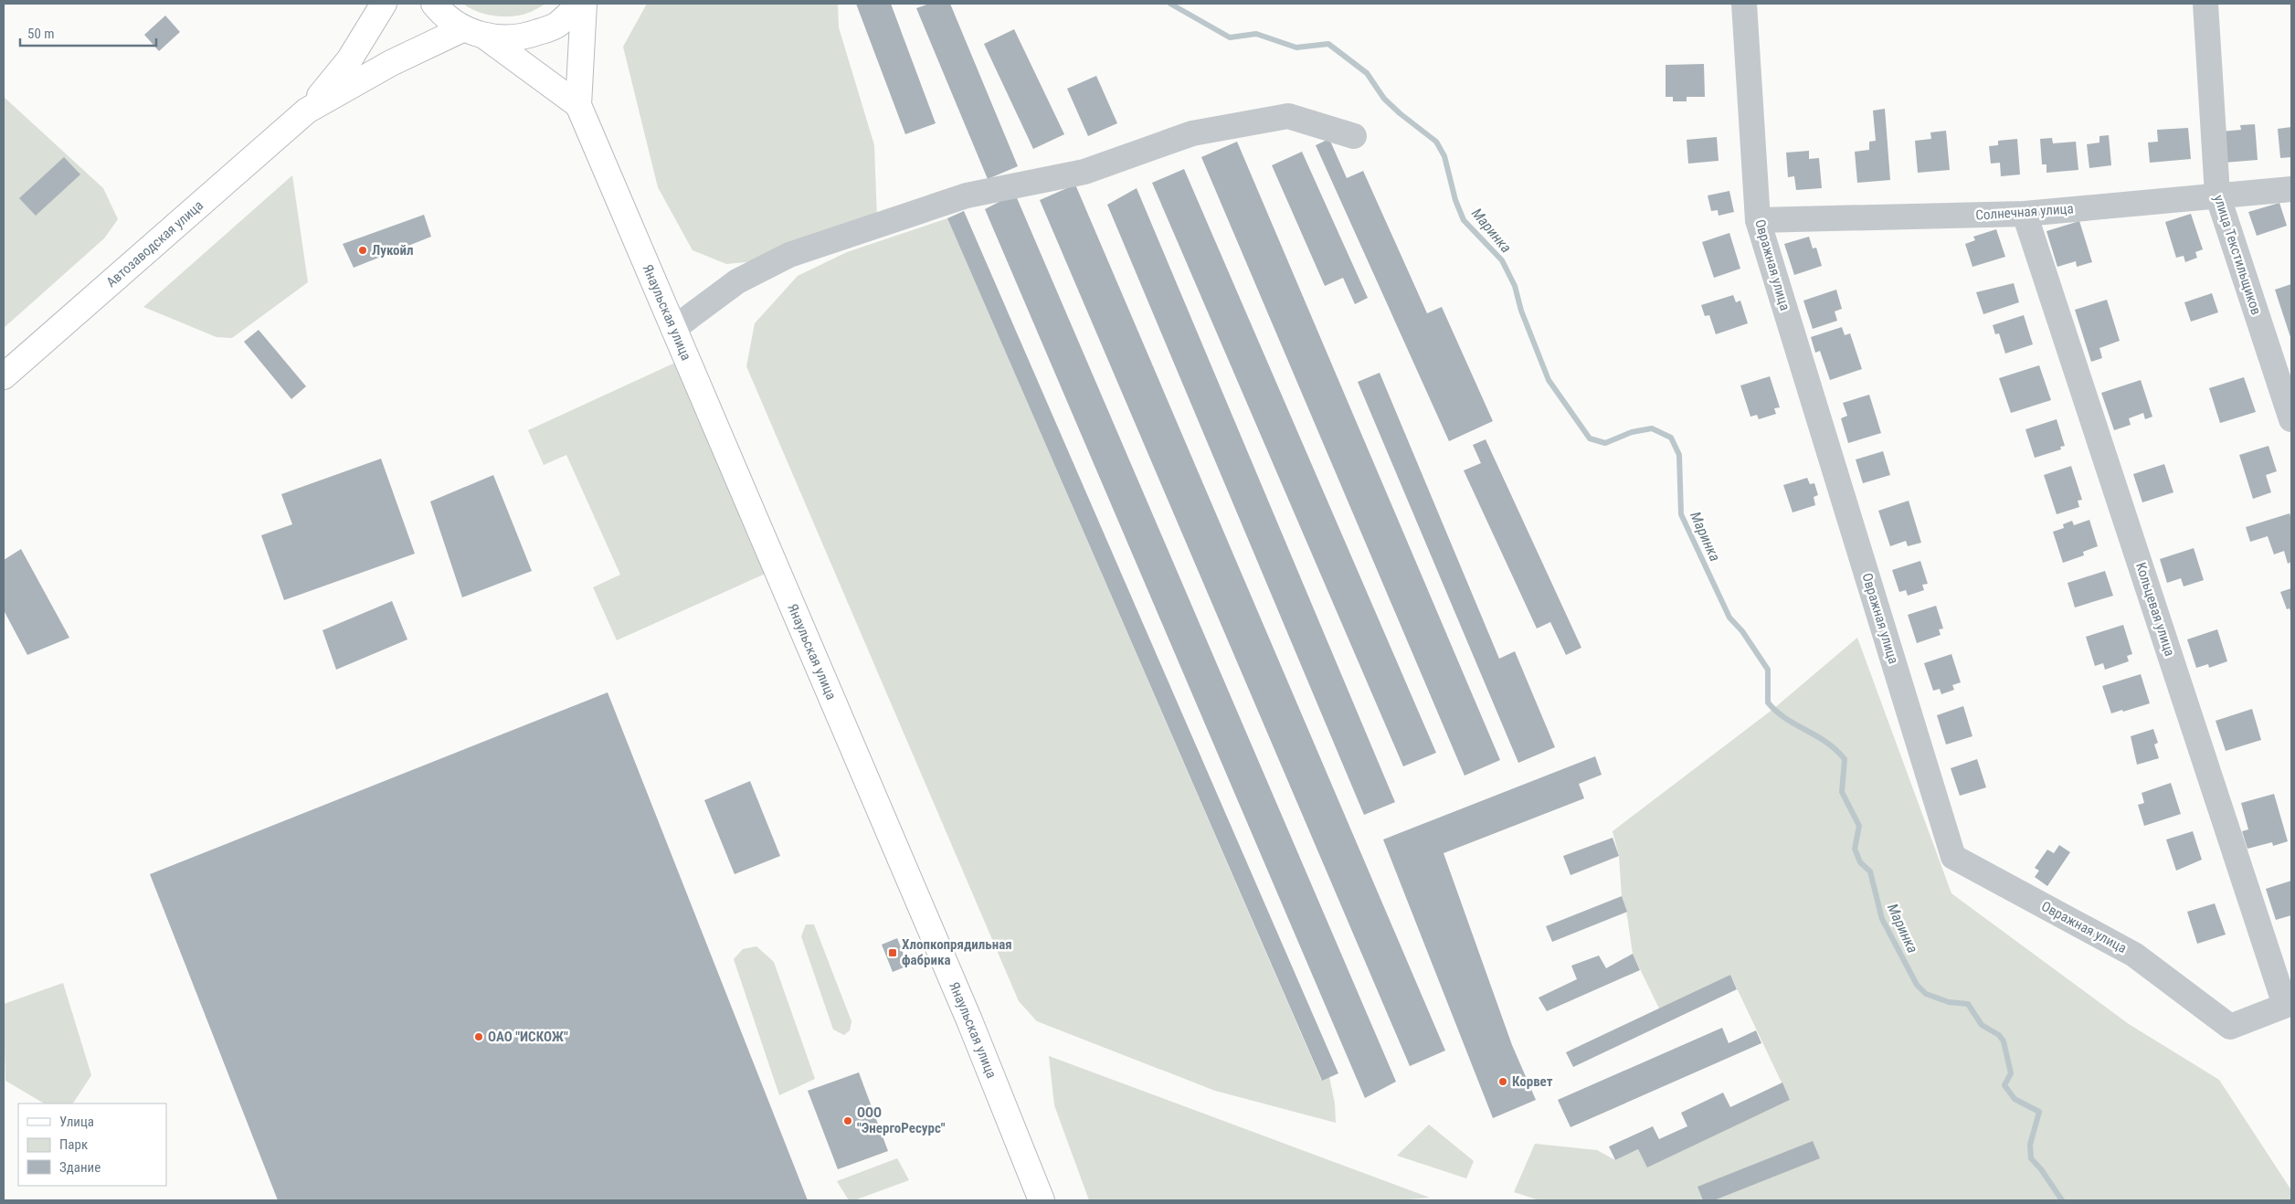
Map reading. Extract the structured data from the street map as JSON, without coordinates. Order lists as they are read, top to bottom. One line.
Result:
{"streets":{"main road":["Автозаводская улица","Янаульская улица"],"street":["Солнечная улица","улица Текстильщиков","Овражная улица","Кольцевая улица"]},"crossings":[["Солнечная улица","улица Текстильщиков"],["Солнечная улица","Овражная улица"],["Солнечная улица","Кольцевая улица"],["Овражная улица","Кольцевая улица"]],"water":["Маринка"],"places":{"other":["Лукойл","ОАО \"ИСКОЖ\"","Корвет","ООО \"ЭнергоРесурс\""],"transit":["Хлопкопрядильная фабрика"]},"legend":["Улица","Парк","Здание"],"scale_bar":"50 m"}
